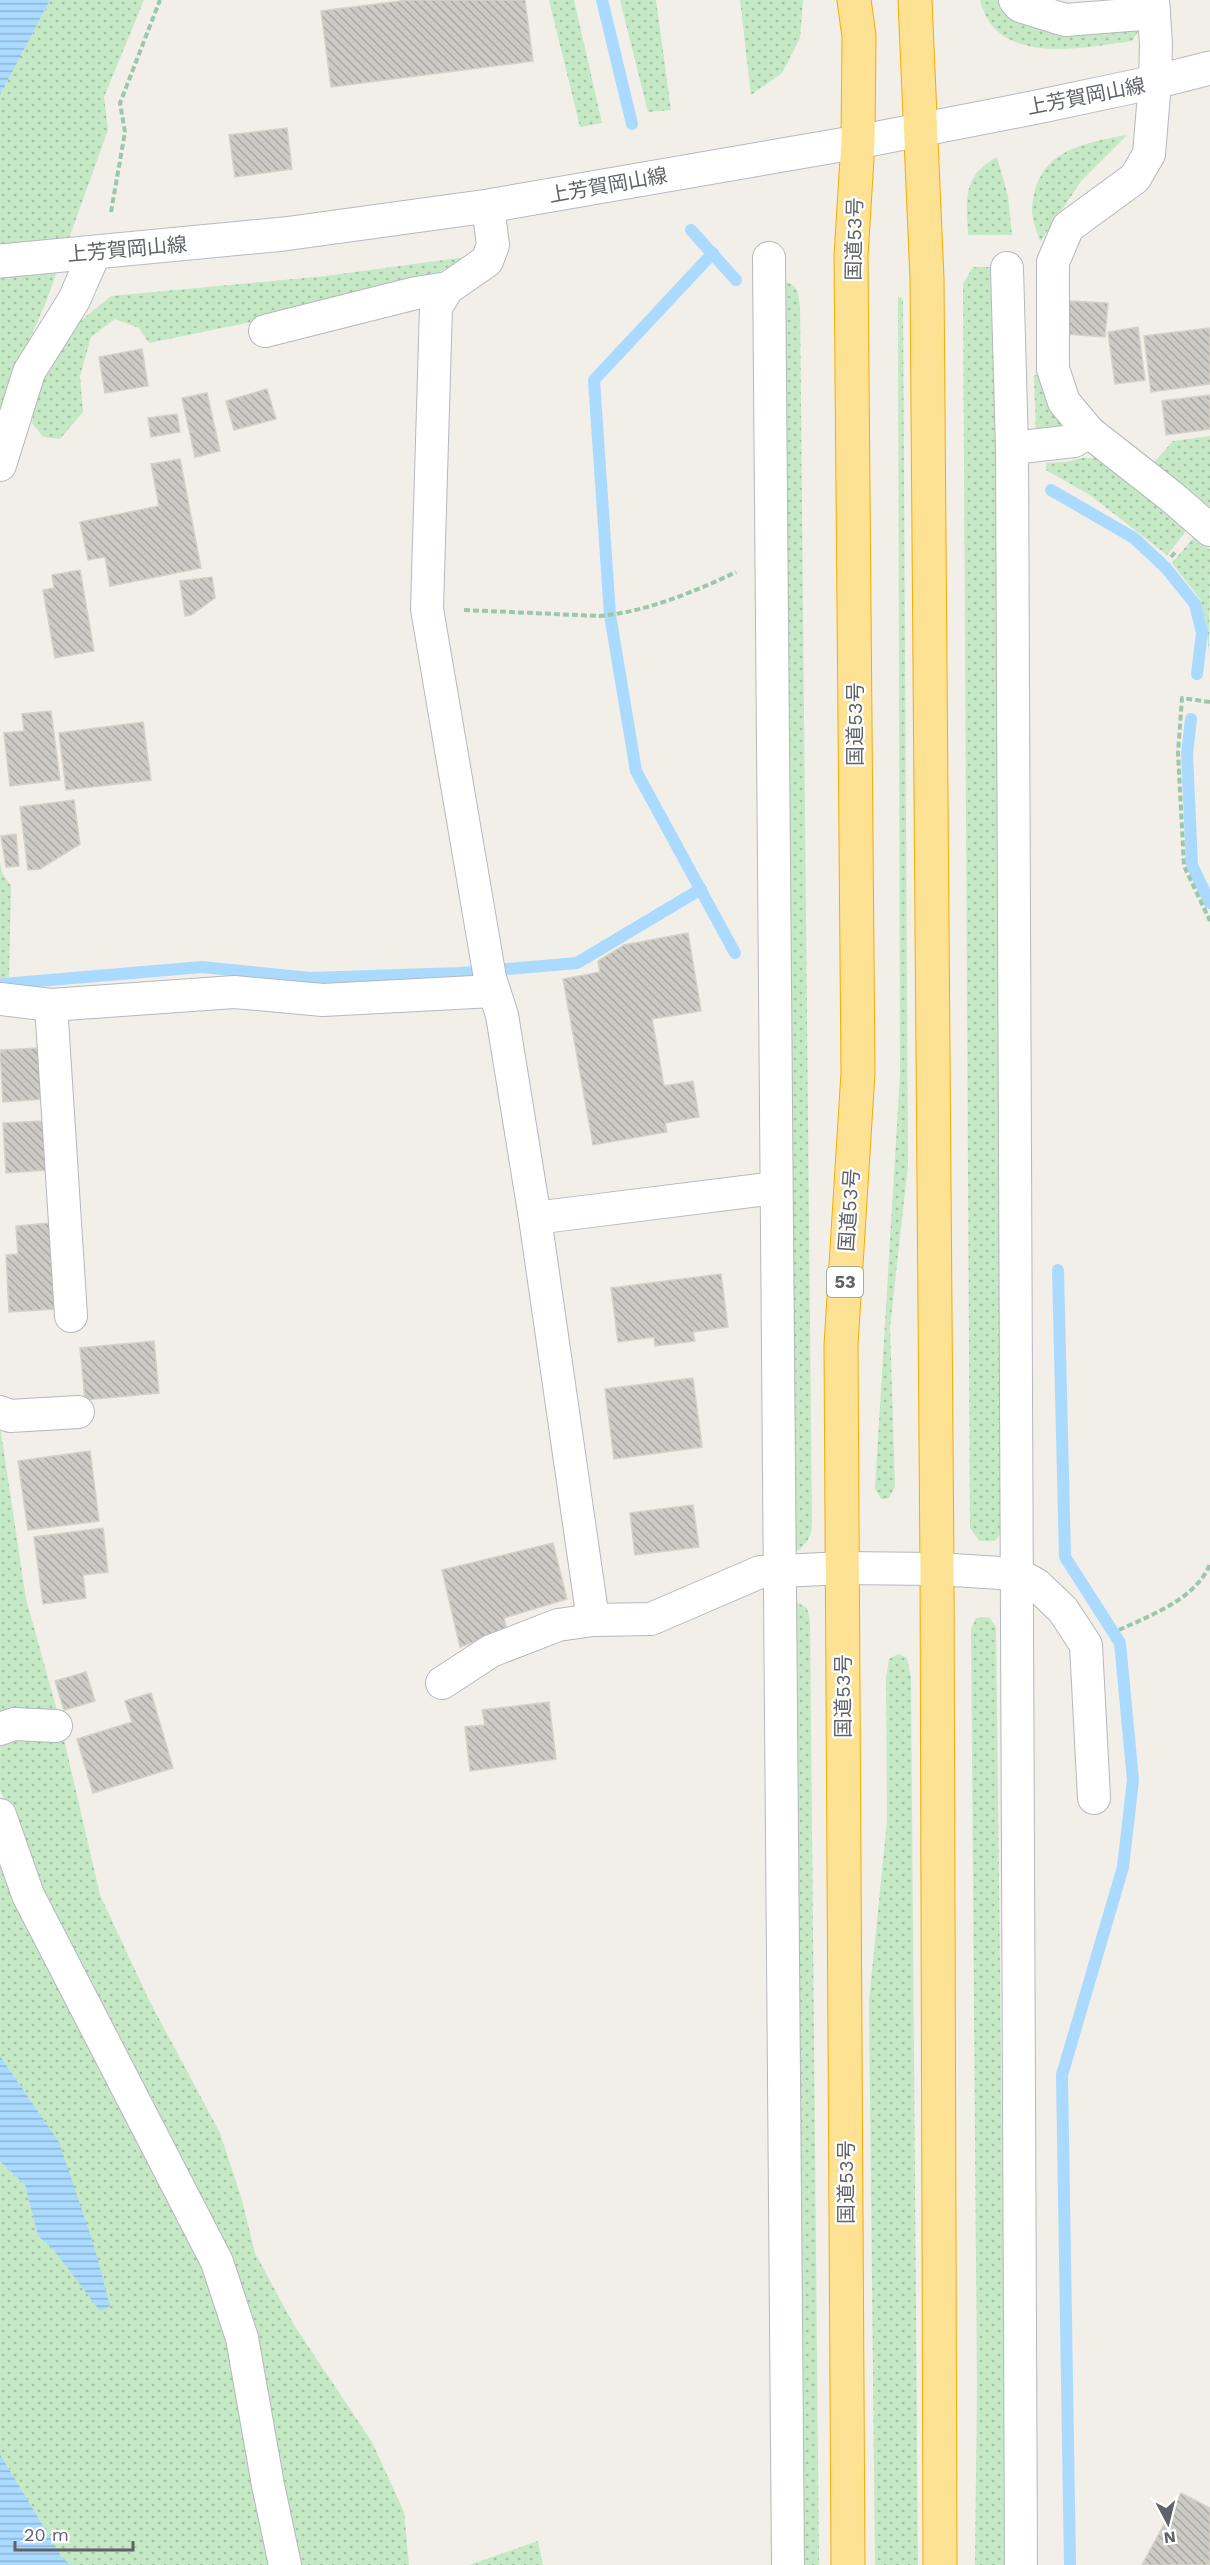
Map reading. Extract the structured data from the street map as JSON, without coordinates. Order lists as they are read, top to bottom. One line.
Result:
{"streets":{"highway":["国道53号","53"],"main road":["上芳賀岡山線"]},"crossings":[["上芳賀岡山線","国道53号"]],"scale_bar":"20 m","north":"bottom"}
